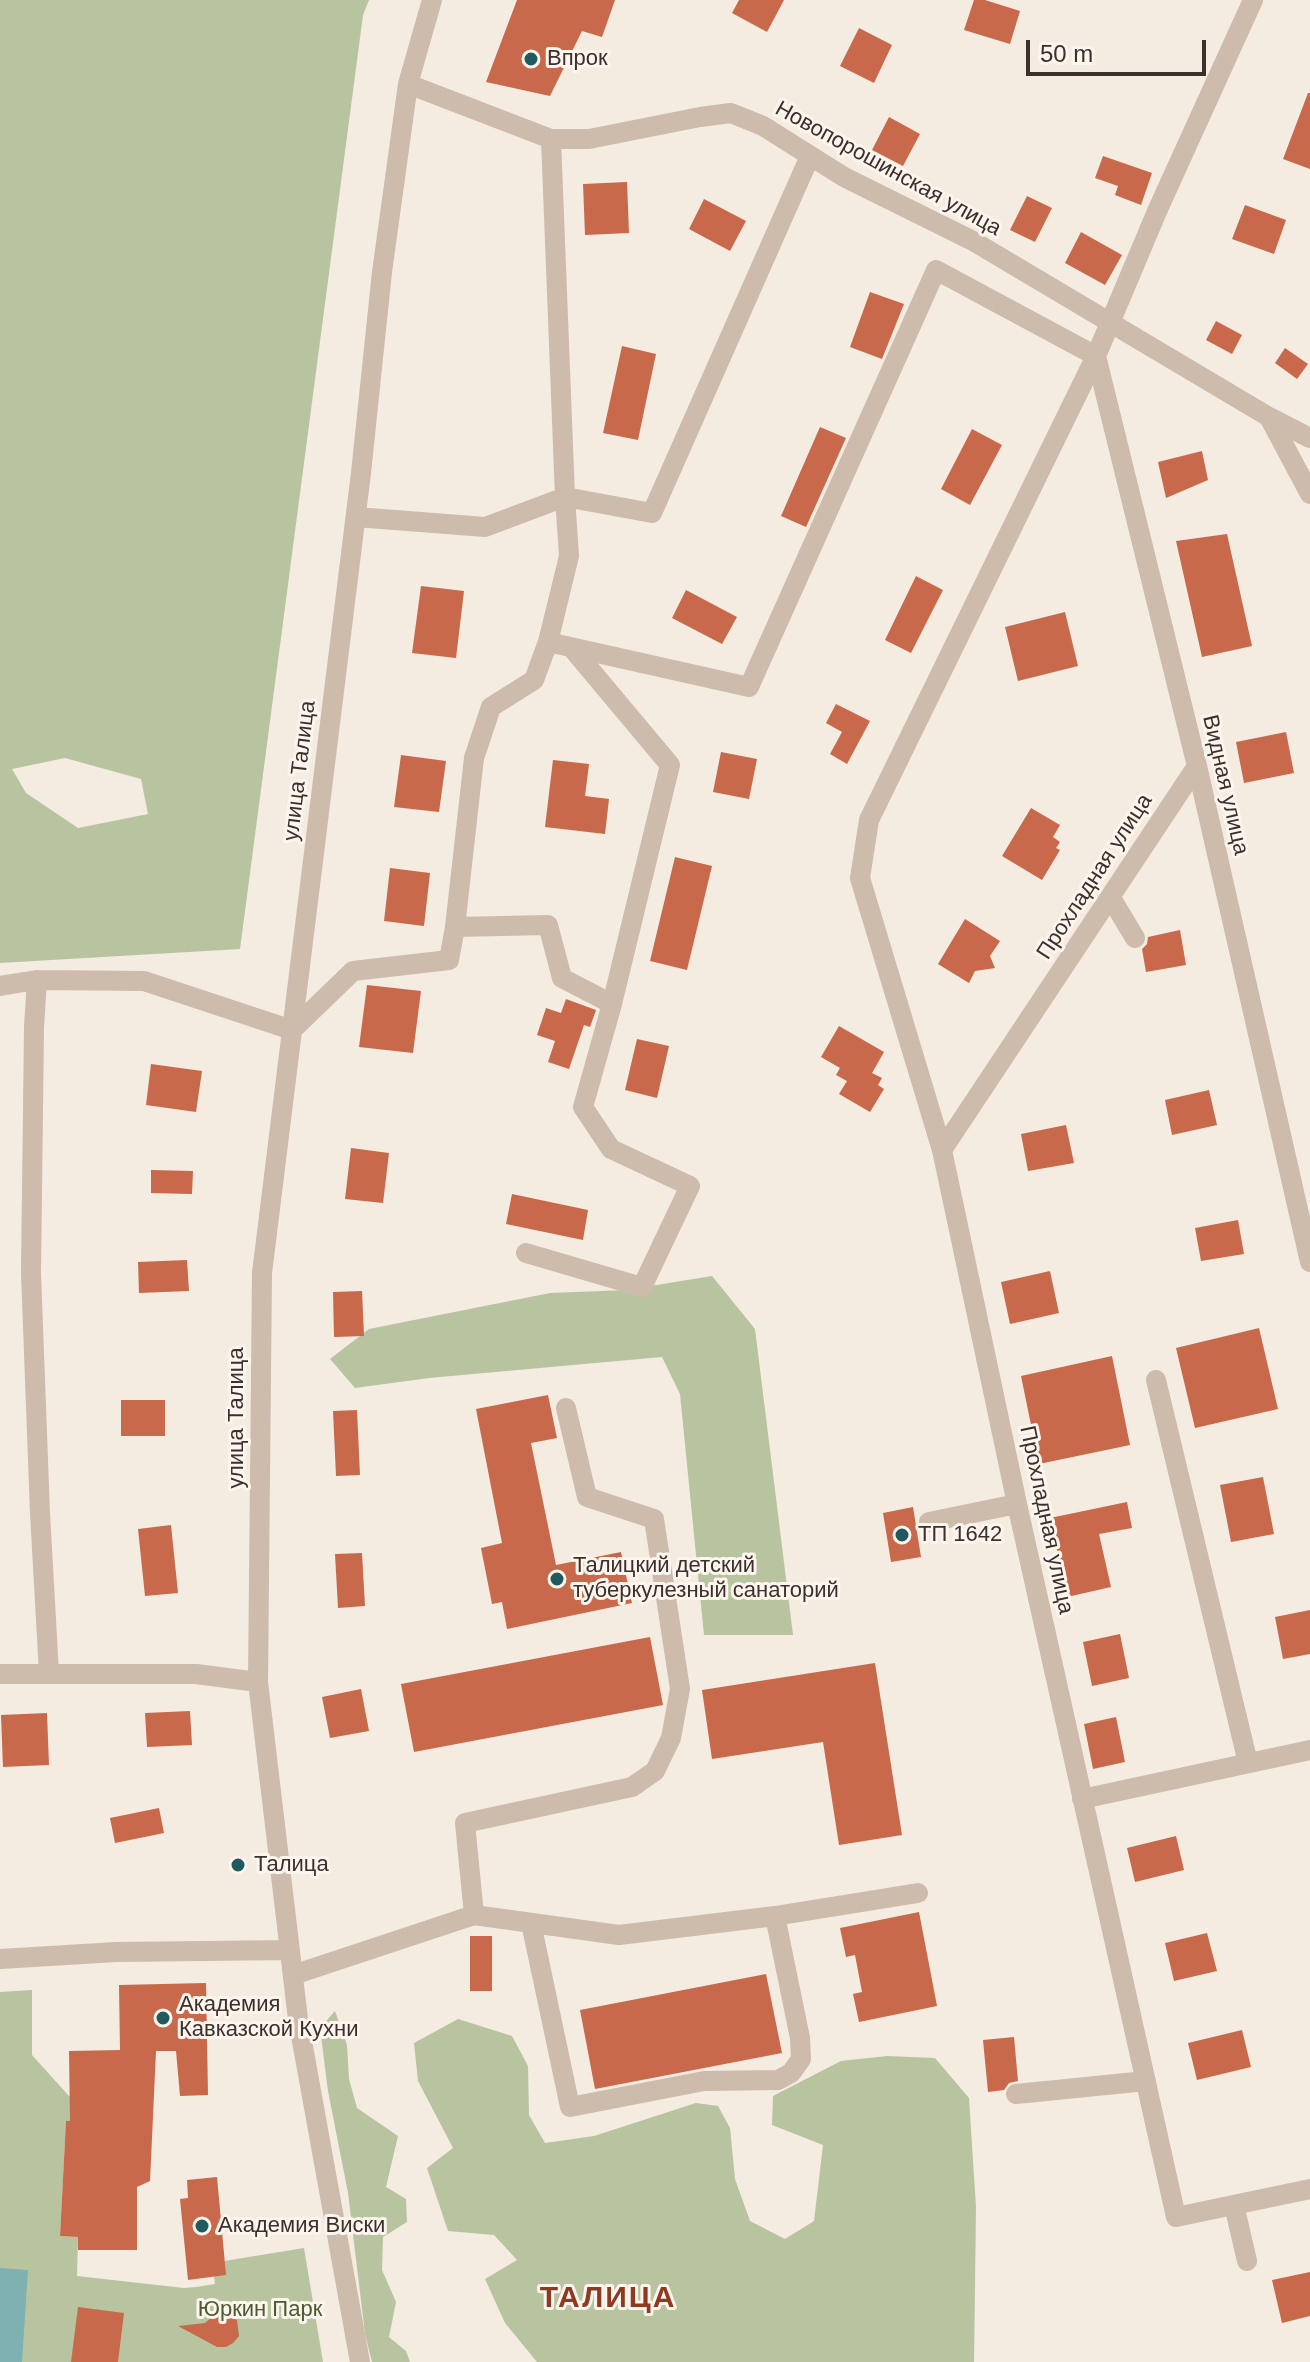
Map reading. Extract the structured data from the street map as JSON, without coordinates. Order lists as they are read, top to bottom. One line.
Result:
{"streets":{"street":["Новопорошинская улица","улица Талица","Видная улица","Прохладная улица"]},"crossings":[["Новопорошинская улица","улица Талица"],["Видная улица","Прохладная улица"]],"districts":["ТАЛИЦА"],"parks":["Юркин Парк"],"places":["Впрок","ТП 1642","Талицкий детский туберкулезный санаторий","Талица","Академия Кавказской Кухни","Академия Виски"],"scale_bar":"50 m"}
